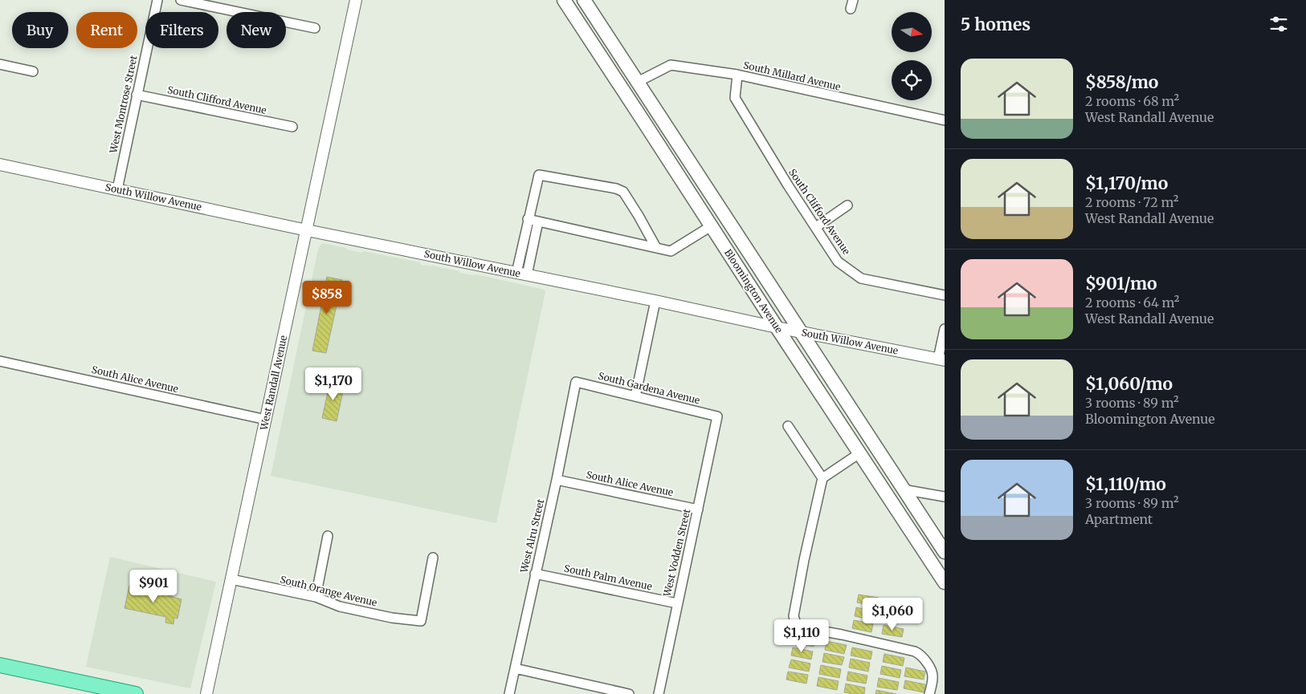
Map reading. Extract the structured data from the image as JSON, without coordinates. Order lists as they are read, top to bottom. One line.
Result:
{"streets":{"main road":["Bloomington Avenue"],"street":["South Millard Avenue","South Clifford Avenue","West Montrose Street","South Willow Avenue","South Alice Avenue","West Randall Avenue","South Gardena Avenue","West Alru Street","West Vodden Street","South Palm Avenue","South Orange Avenue"]},"crossings":[["South Millard Avenue","South Clifford Avenue"],["South Millard Avenue","Bloomington Avenue"],["South Clifford Avenue","West Montrose Street"],["West Montrose Street","South Willow Avenue"],["South Willow Avenue","Bloomington Avenue"],["South Willow Avenue","West Randall Avenue"],["South Alice Avenue","West Randall Avenue"],["South Alice Avenue","West Alru Street"],["South Alice Avenue","West Vodden Street"],["West Randall Avenue","South Orange Avenue"],["South Gardena Avenue","West Alru Street"],["South Gardena Avenue","West Vodden Street"],["West Alru Street","South Palm Avenue"],["West Vodden Street","South Palm Avenue"]],"north":"right","page":{"heading":"5 homes","chip":["Buy","Rent","Filters","New"],"list":[{"name":"$858/mo","note":"2 rooms · 68 m² · West Randall Avenue"},{"name":"$1,170/mo","note":"2 rooms · 72 m² · West Randall Avenue"},{"name":"$901/mo","note":"2 rooms · 64 m² · West Randall Avenue"},{"name":"$1,060/mo","note":"3 rooms · 89 m² · Bloomington Avenue"},{"name":"$1,110/mo","note":"3 rooms · 89 m² · Apartment"}],"price":["$858","$1,170","$901","$1,060","$1,110"]}}
